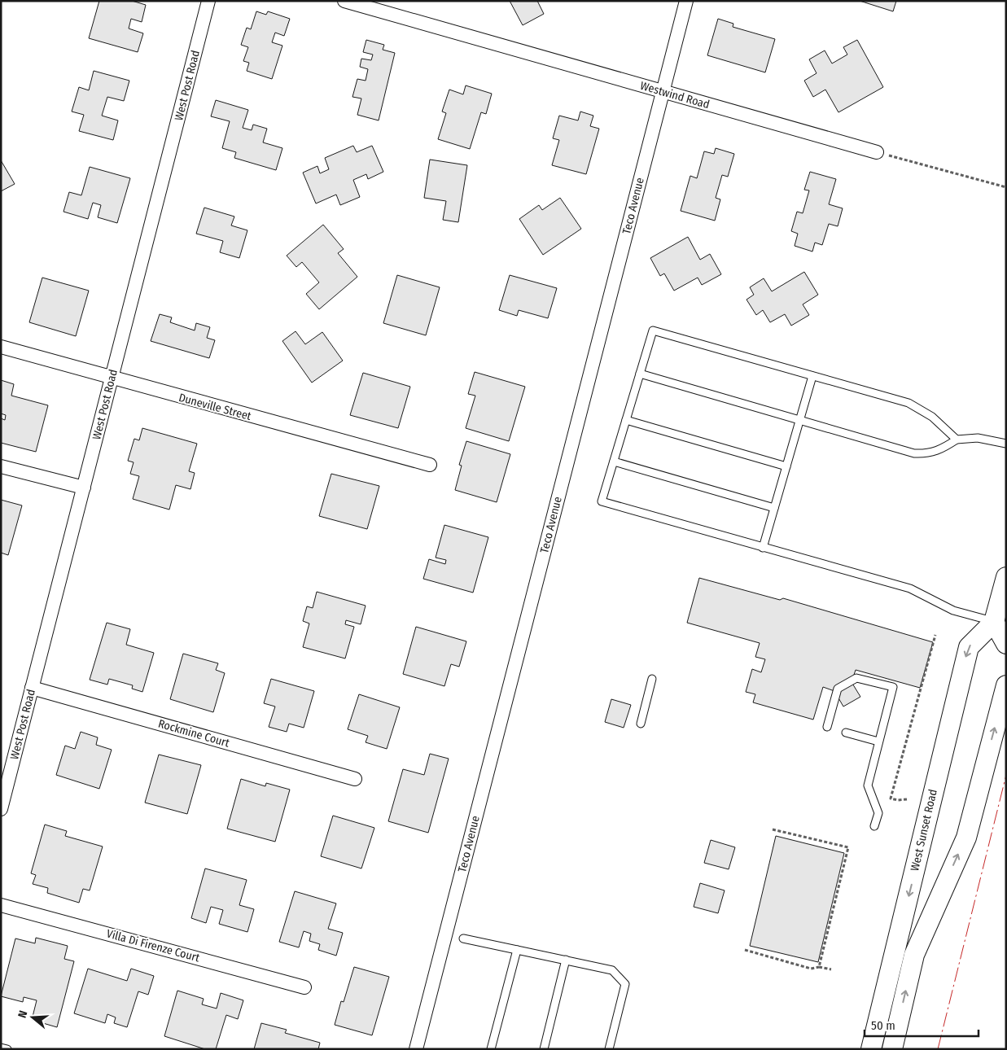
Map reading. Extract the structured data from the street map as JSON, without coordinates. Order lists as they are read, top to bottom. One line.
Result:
{"streets":{"main road":["West Sunset Road"],"street":["West Post Road","Westwind Road","Teco Avenue","Duneville Street","Rockmine Court","Villa Di Firenze Court"]},"crossings":[["West Post Road","Duneville Street"],["West Post Road","Rockmine Court"],["Westwind Road","Teco Avenue"]],"scale_bar":"50 m","north":"left"}
